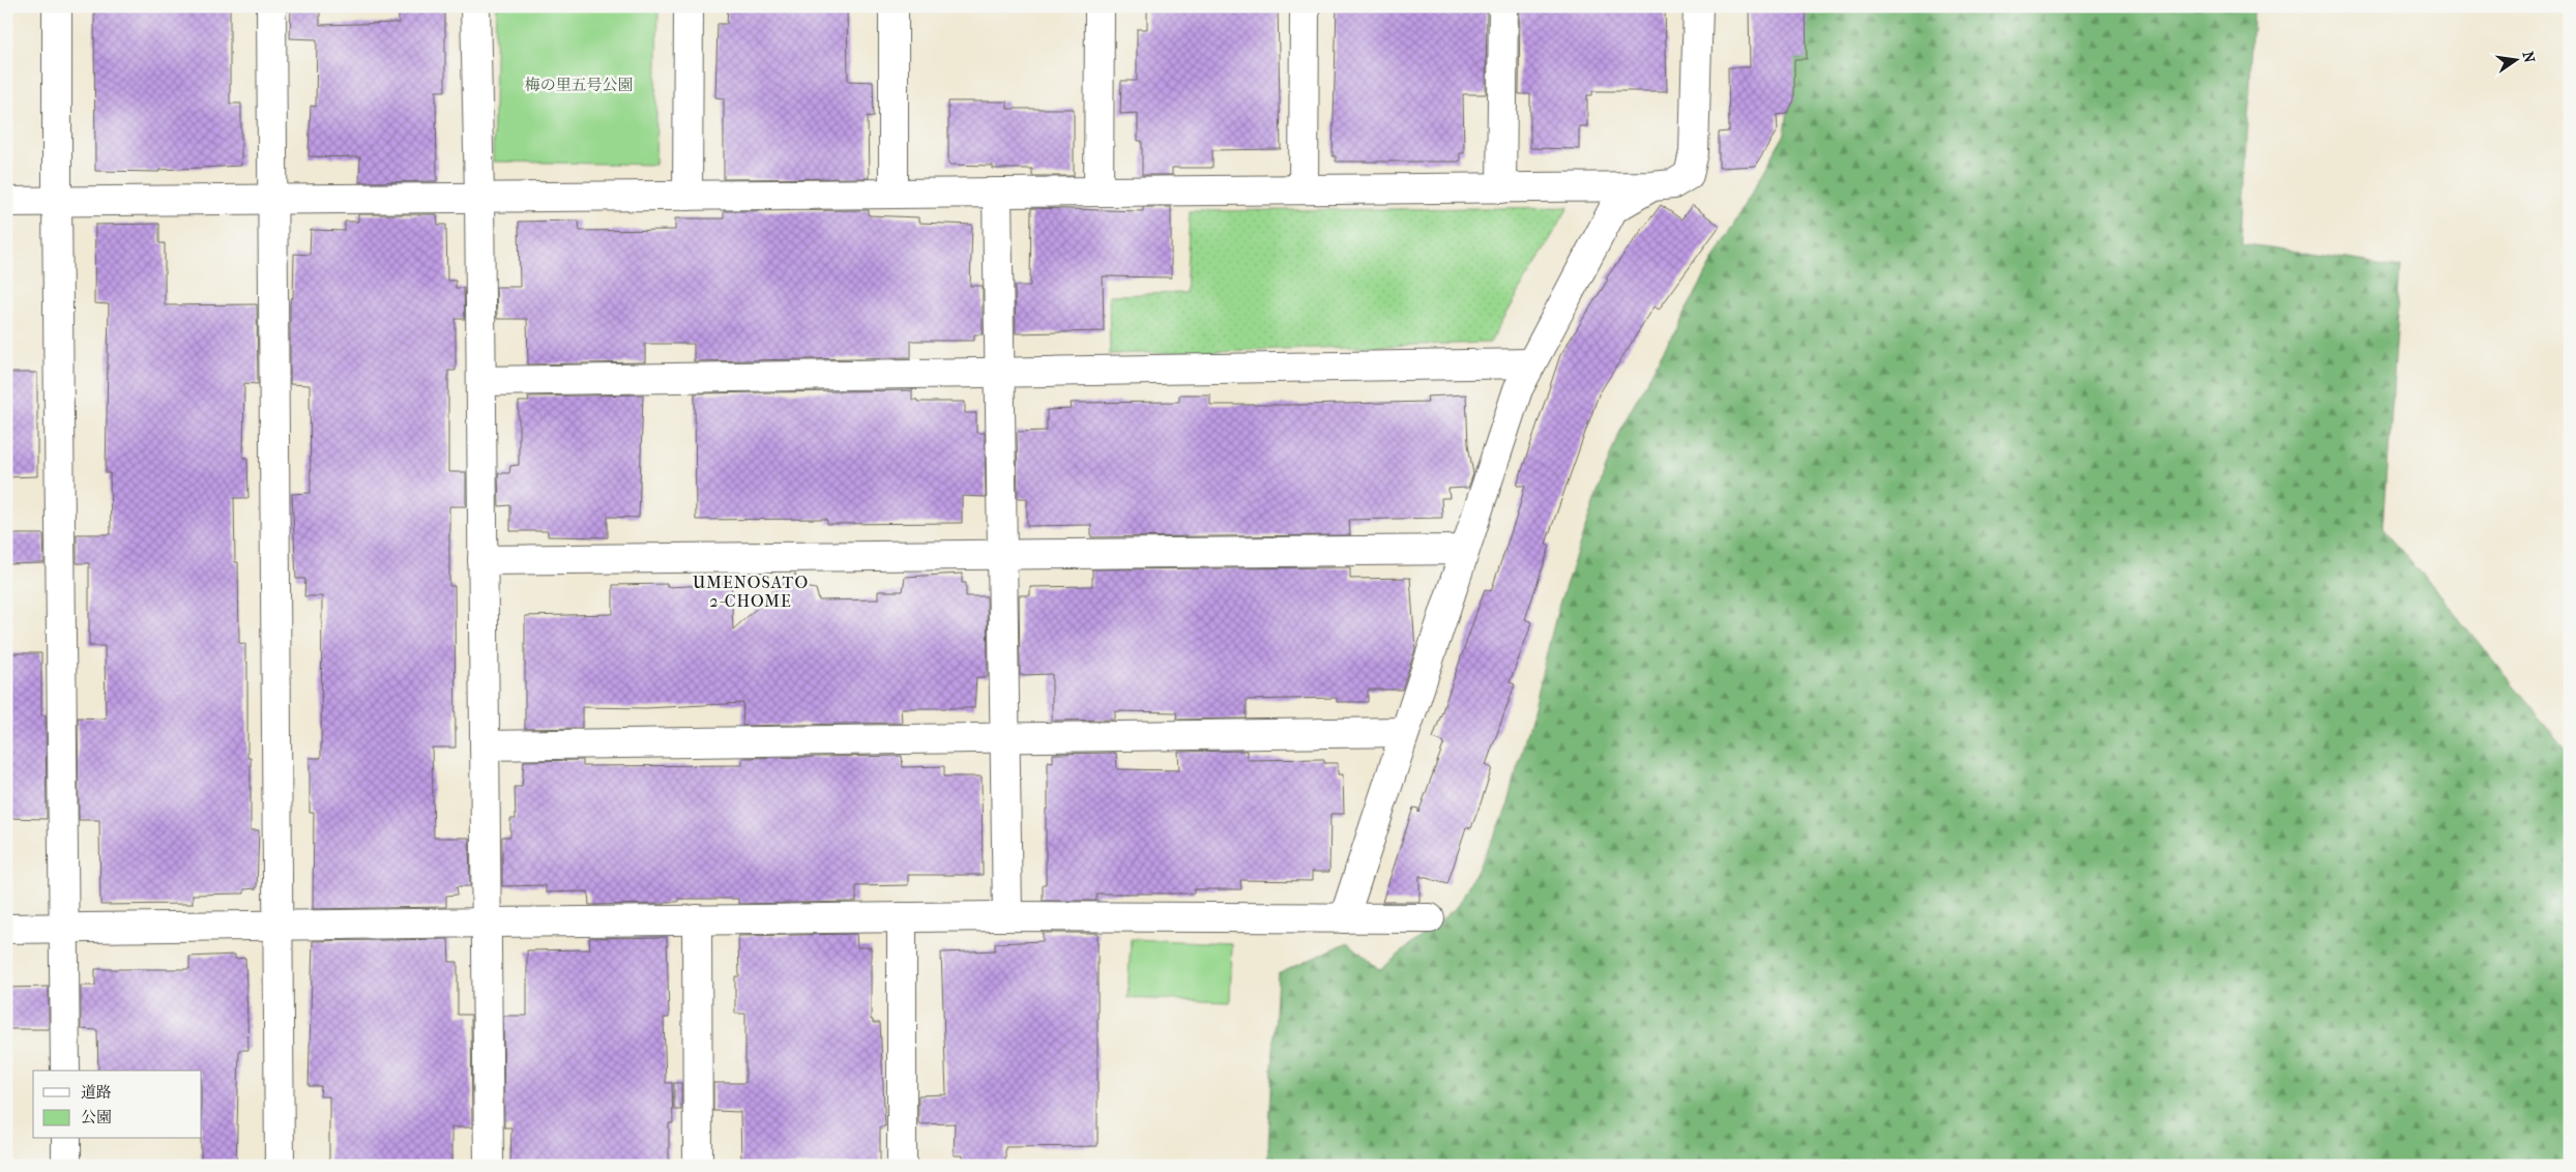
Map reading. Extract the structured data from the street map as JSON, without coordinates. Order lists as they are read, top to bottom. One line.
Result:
{"districts":["UMENOSATO 2-CHOME"],"parks":["梅の里五号公園"],"legend":["道路","公園"],"north":"right"}
